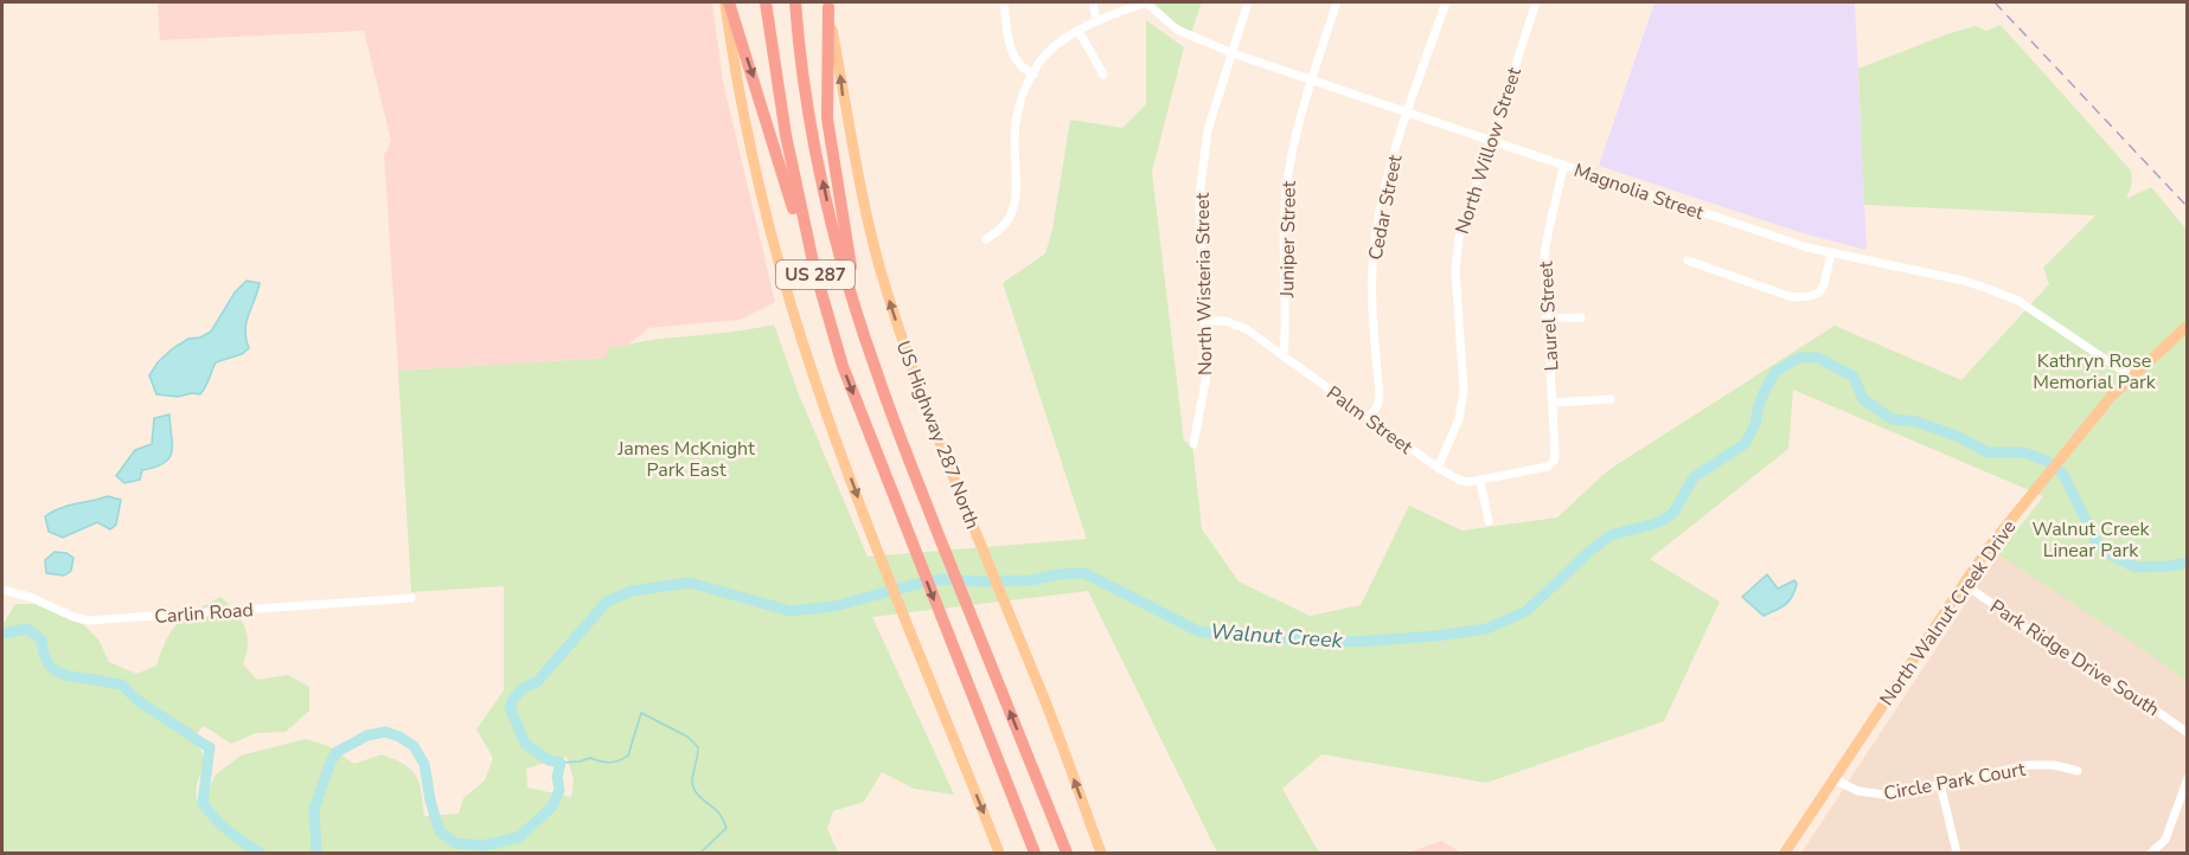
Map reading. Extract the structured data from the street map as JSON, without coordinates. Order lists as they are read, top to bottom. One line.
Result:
{"streets":{"highway":["US 287"],"main road":["US Highway 287 North","North Walnut Creek Drive"],"street":["North Willow Street","Magnolia Street","Cedar Street","Juniper Street","North Wisteria Street","Laurel Street","Palm Street","Carlin Road","Park Ridge Drive South","Circle Park Court"]},"crossings":[["North Willow Street","Magnolia Street"],["North Willow Street","Palm Street"],["Magnolia Street","Cedar Street"],["Magnolia Street","Juniper Street"],["Magnolia Street","North Wisteria Street"],["Magnolia Street","Laurel Street"],["Magnolia Street","North Walnut Creek Drive"],["Cedar Street","Palm Street"],["Juniper Street","Palm Street"],["North Wisteria Street","Palm Street"],["Laurel Street","Palm Street"],["North Walnut Creek Drive","Park Ridge Drive South"],["North Walnut Creek Drive","Circle Park Court"]],"one_way":["US Highway 287 North"],"water":["Walnut Creek"],"parks":["Kathryn Rose Memorial Park","James McKnight Park East","Walnut Creek Linear Park"]}
